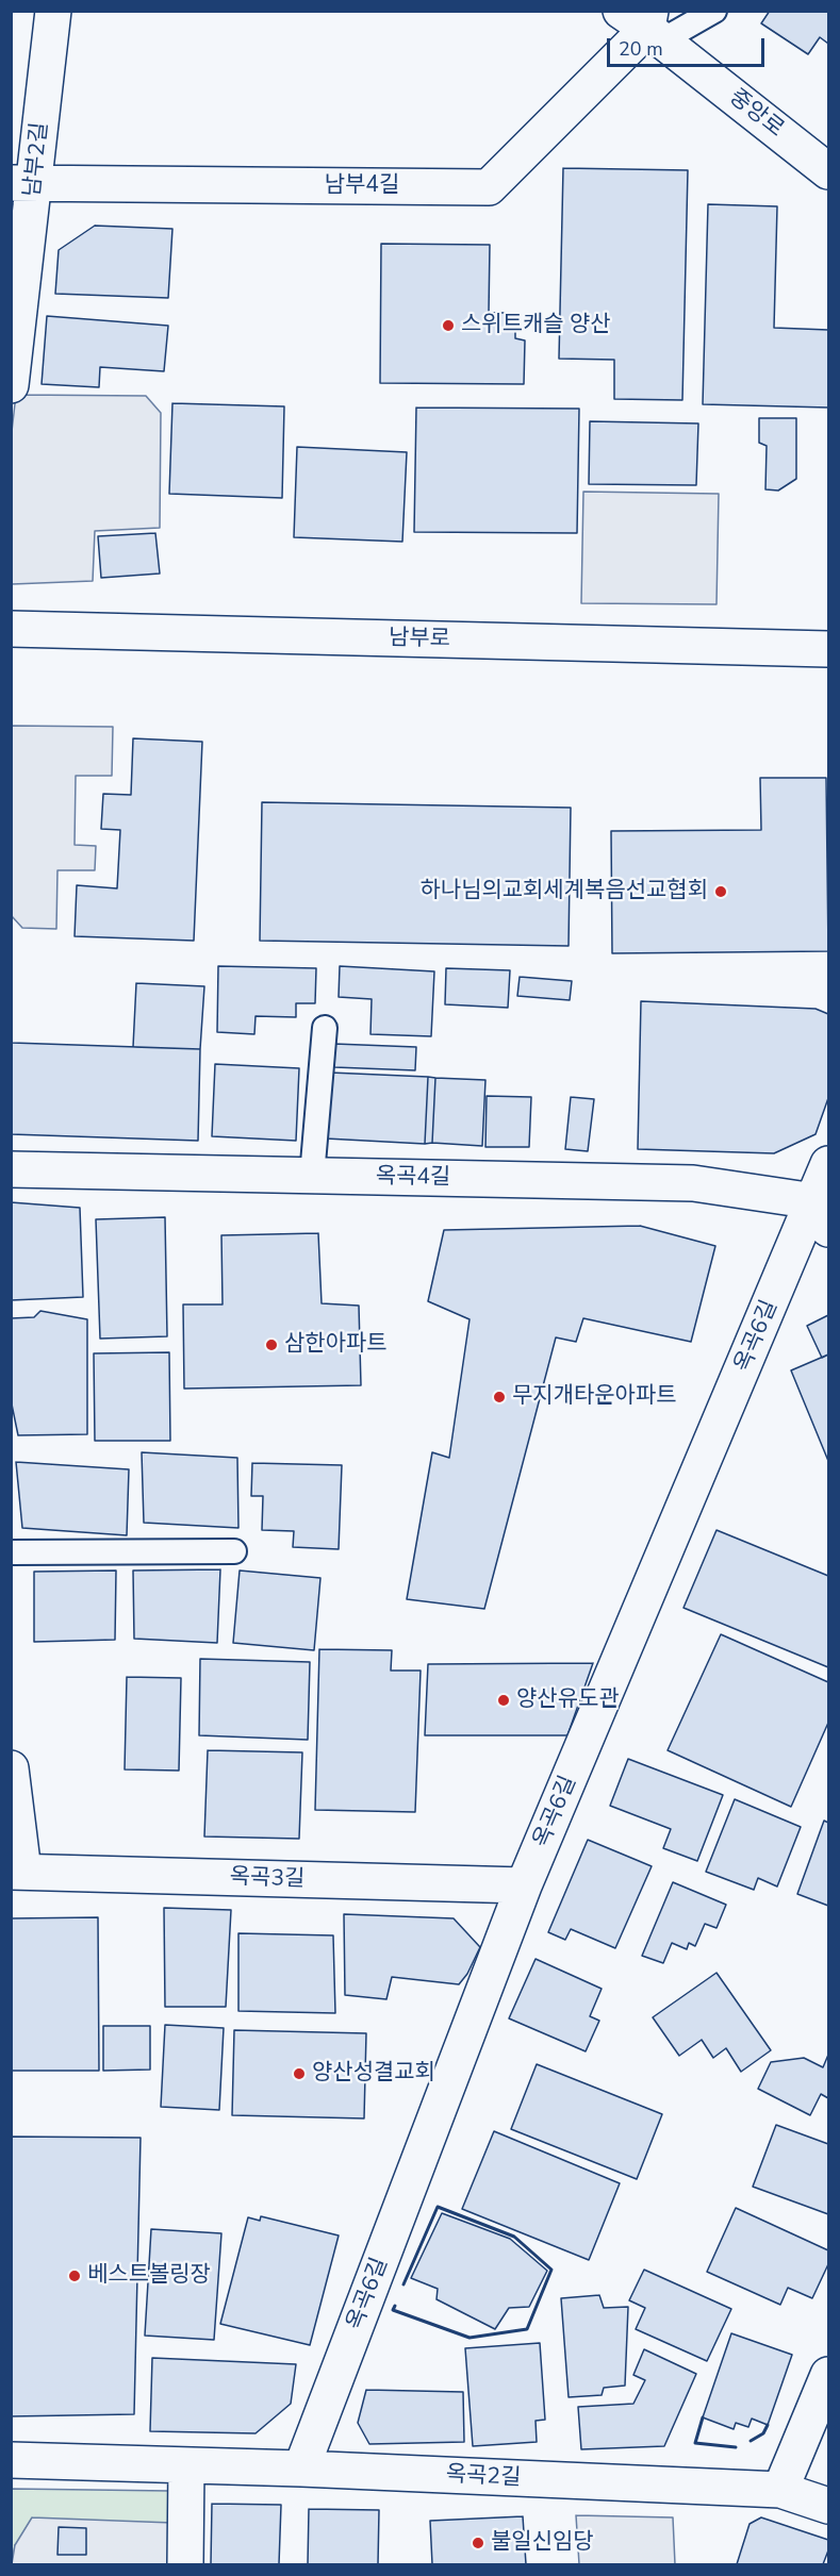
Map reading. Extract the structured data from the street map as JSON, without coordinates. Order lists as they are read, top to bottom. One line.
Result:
{"streets":{"street":["중앙로","남부2길","남부4길","남부로","옥곡4길","옥곡6길","옥곡3길","옥곡2길"]},"crossings":[["중앙로","남부4길"],["남부2길","남부4길"],["옥곡4길","옥곡6길"],["옥곡6길","옥곡3길"],["옥곡6길","옥곡2길"]],"places":["스위트캐슬 양산","하나님의교회세계복음선교협회","삼한아파트","무지개타운아파트","양산유도관","양산성결교회","베스트볼링장","불일신임당"],"scale_bar":"20 m"}
